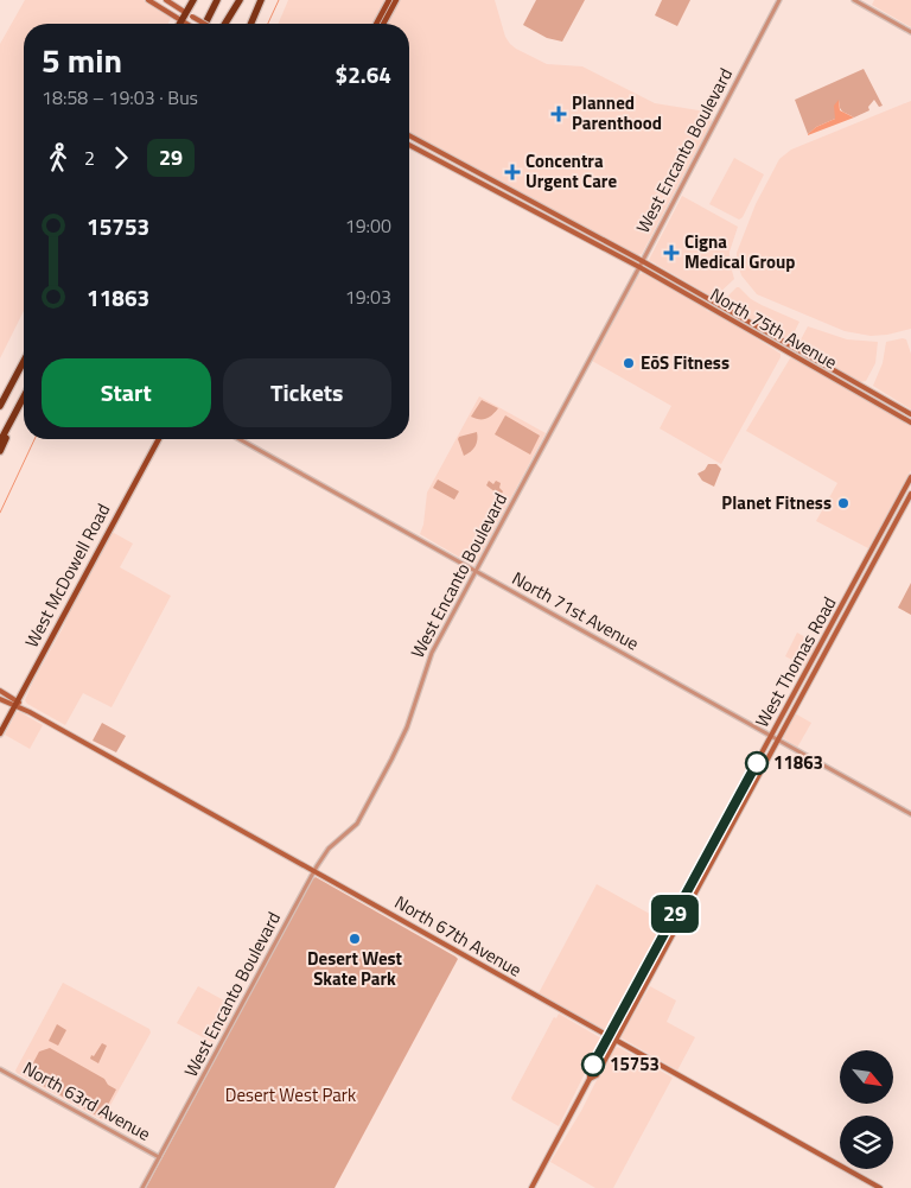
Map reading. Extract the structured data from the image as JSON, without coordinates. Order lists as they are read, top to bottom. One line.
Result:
{"streets":{"main road":["North 75th Avenue","West McDowell Road","West Thomas Road","North 67th Avenue"],"street":["West Encanto Boulevard","North 71st Avenue","North 63rd Avenue"]},"crossings":[["West Encanto Boulevard","North 75th Avenue"],["West Encanto Boulevard","North 71st Avenue"],["West Encanto Boulevard","North 67th Avenue"],["West Encanto Boulevard","North 63rd Avenue"],["West McDowell Road","North 67th Avenue"],["North 71st Avenue","West Thomas Road"],["West Thomas Road","North 67th Avenue"]],"parks":["Desert West Park"],"places":{"health":["Planned Parenthood","Concentra Urgent Care","Cigna Medical Group"],"other":["EōS Fitness","Planet Fitness","11863","Desert West Skate Park","15753"]},"lines":["bus line 29"],"north":"bottom right","page":{"on_map":"29","heading":["5 min","18:58 – 19:03 · Bus","$2.64"],"legs":["2","29"],"list":[{"name":"15753","value":"19:00"},{"name":"11863","value":"19:03"}],"buttons":["Start","Tickets"]}}
